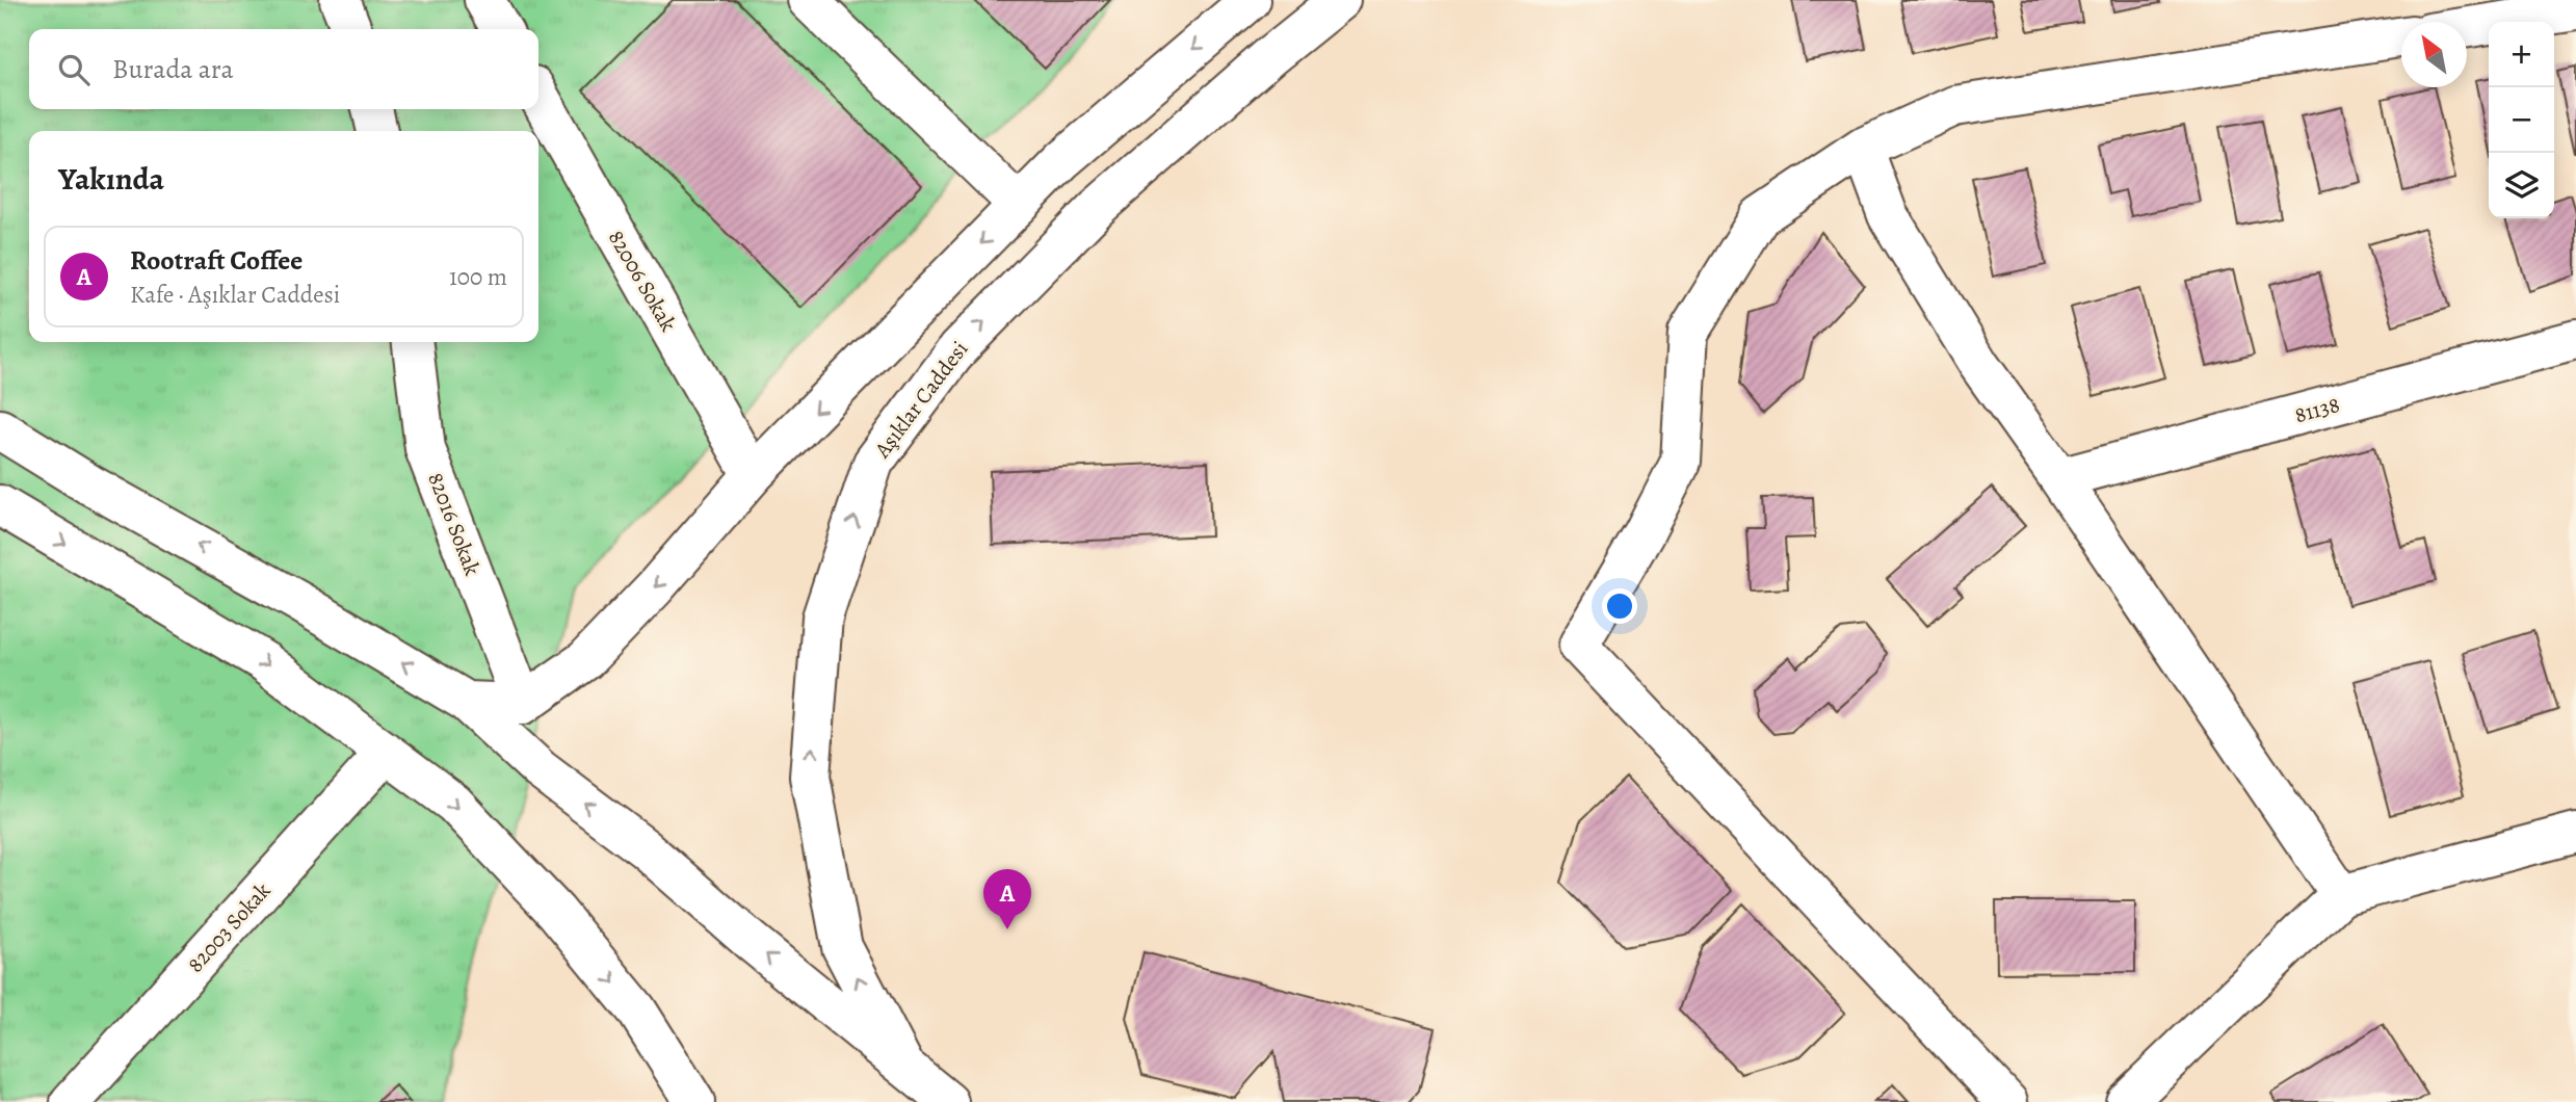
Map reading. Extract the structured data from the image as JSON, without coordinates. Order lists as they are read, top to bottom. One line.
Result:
{"streets":{"street":["82006 Sokak","Aşıklar Caddesi","81138","82016 Sokak","82003 Sokak"]},"north":"top left","page":{"map_buttons":["+","−"],"search":"Burada ara","heading":"Yakında","list":[{"mark":"A","name":"Rootraft Coffee","note":"Kafe · Aşıklar Caddesi","value":"100 m"}],"pins":"A"}}
